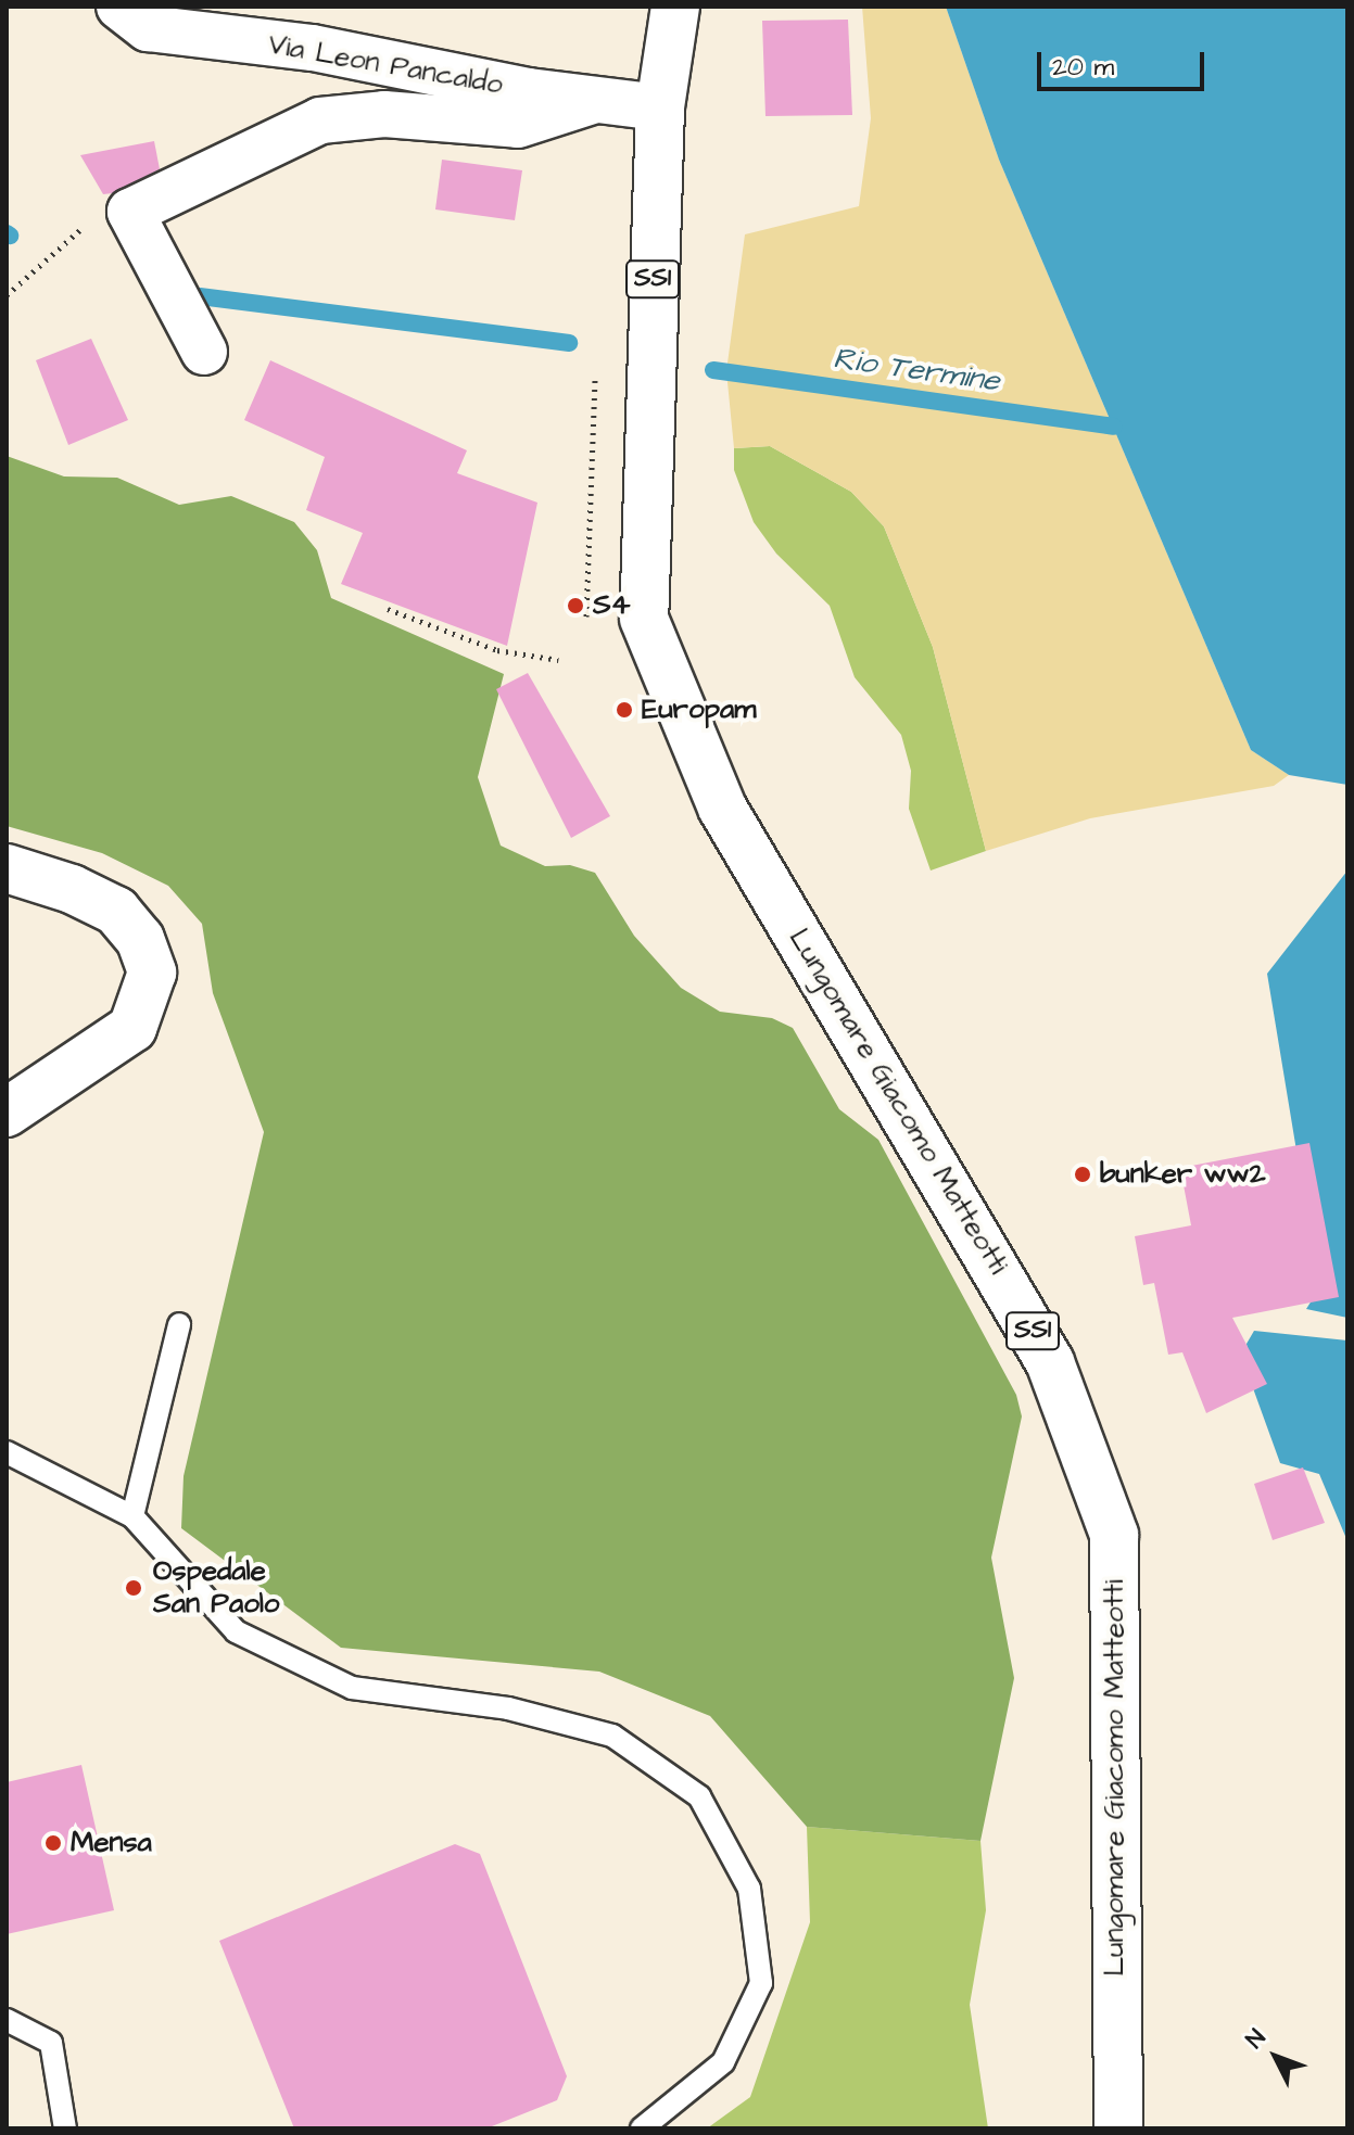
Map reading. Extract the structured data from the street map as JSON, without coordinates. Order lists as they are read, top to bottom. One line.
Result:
{"streets":{"main road":["SS1","Lungomare Giacomo Matteotti"],"street":["Via Leon Pancaldo"]},"crossings":[["Via Leon Pancaldo","SS1"],["Via Leon Pancaldo","Lungomare Giacomo Matteotti"],["SS1","Lungomare Giacomo Matteotti"]],"water":["Rio Termine"],"places":["S4","Europam","bunker ww2","Ospedale San Paolo","Mensa"],"scale_bar":"20 m","north":"top left"}
